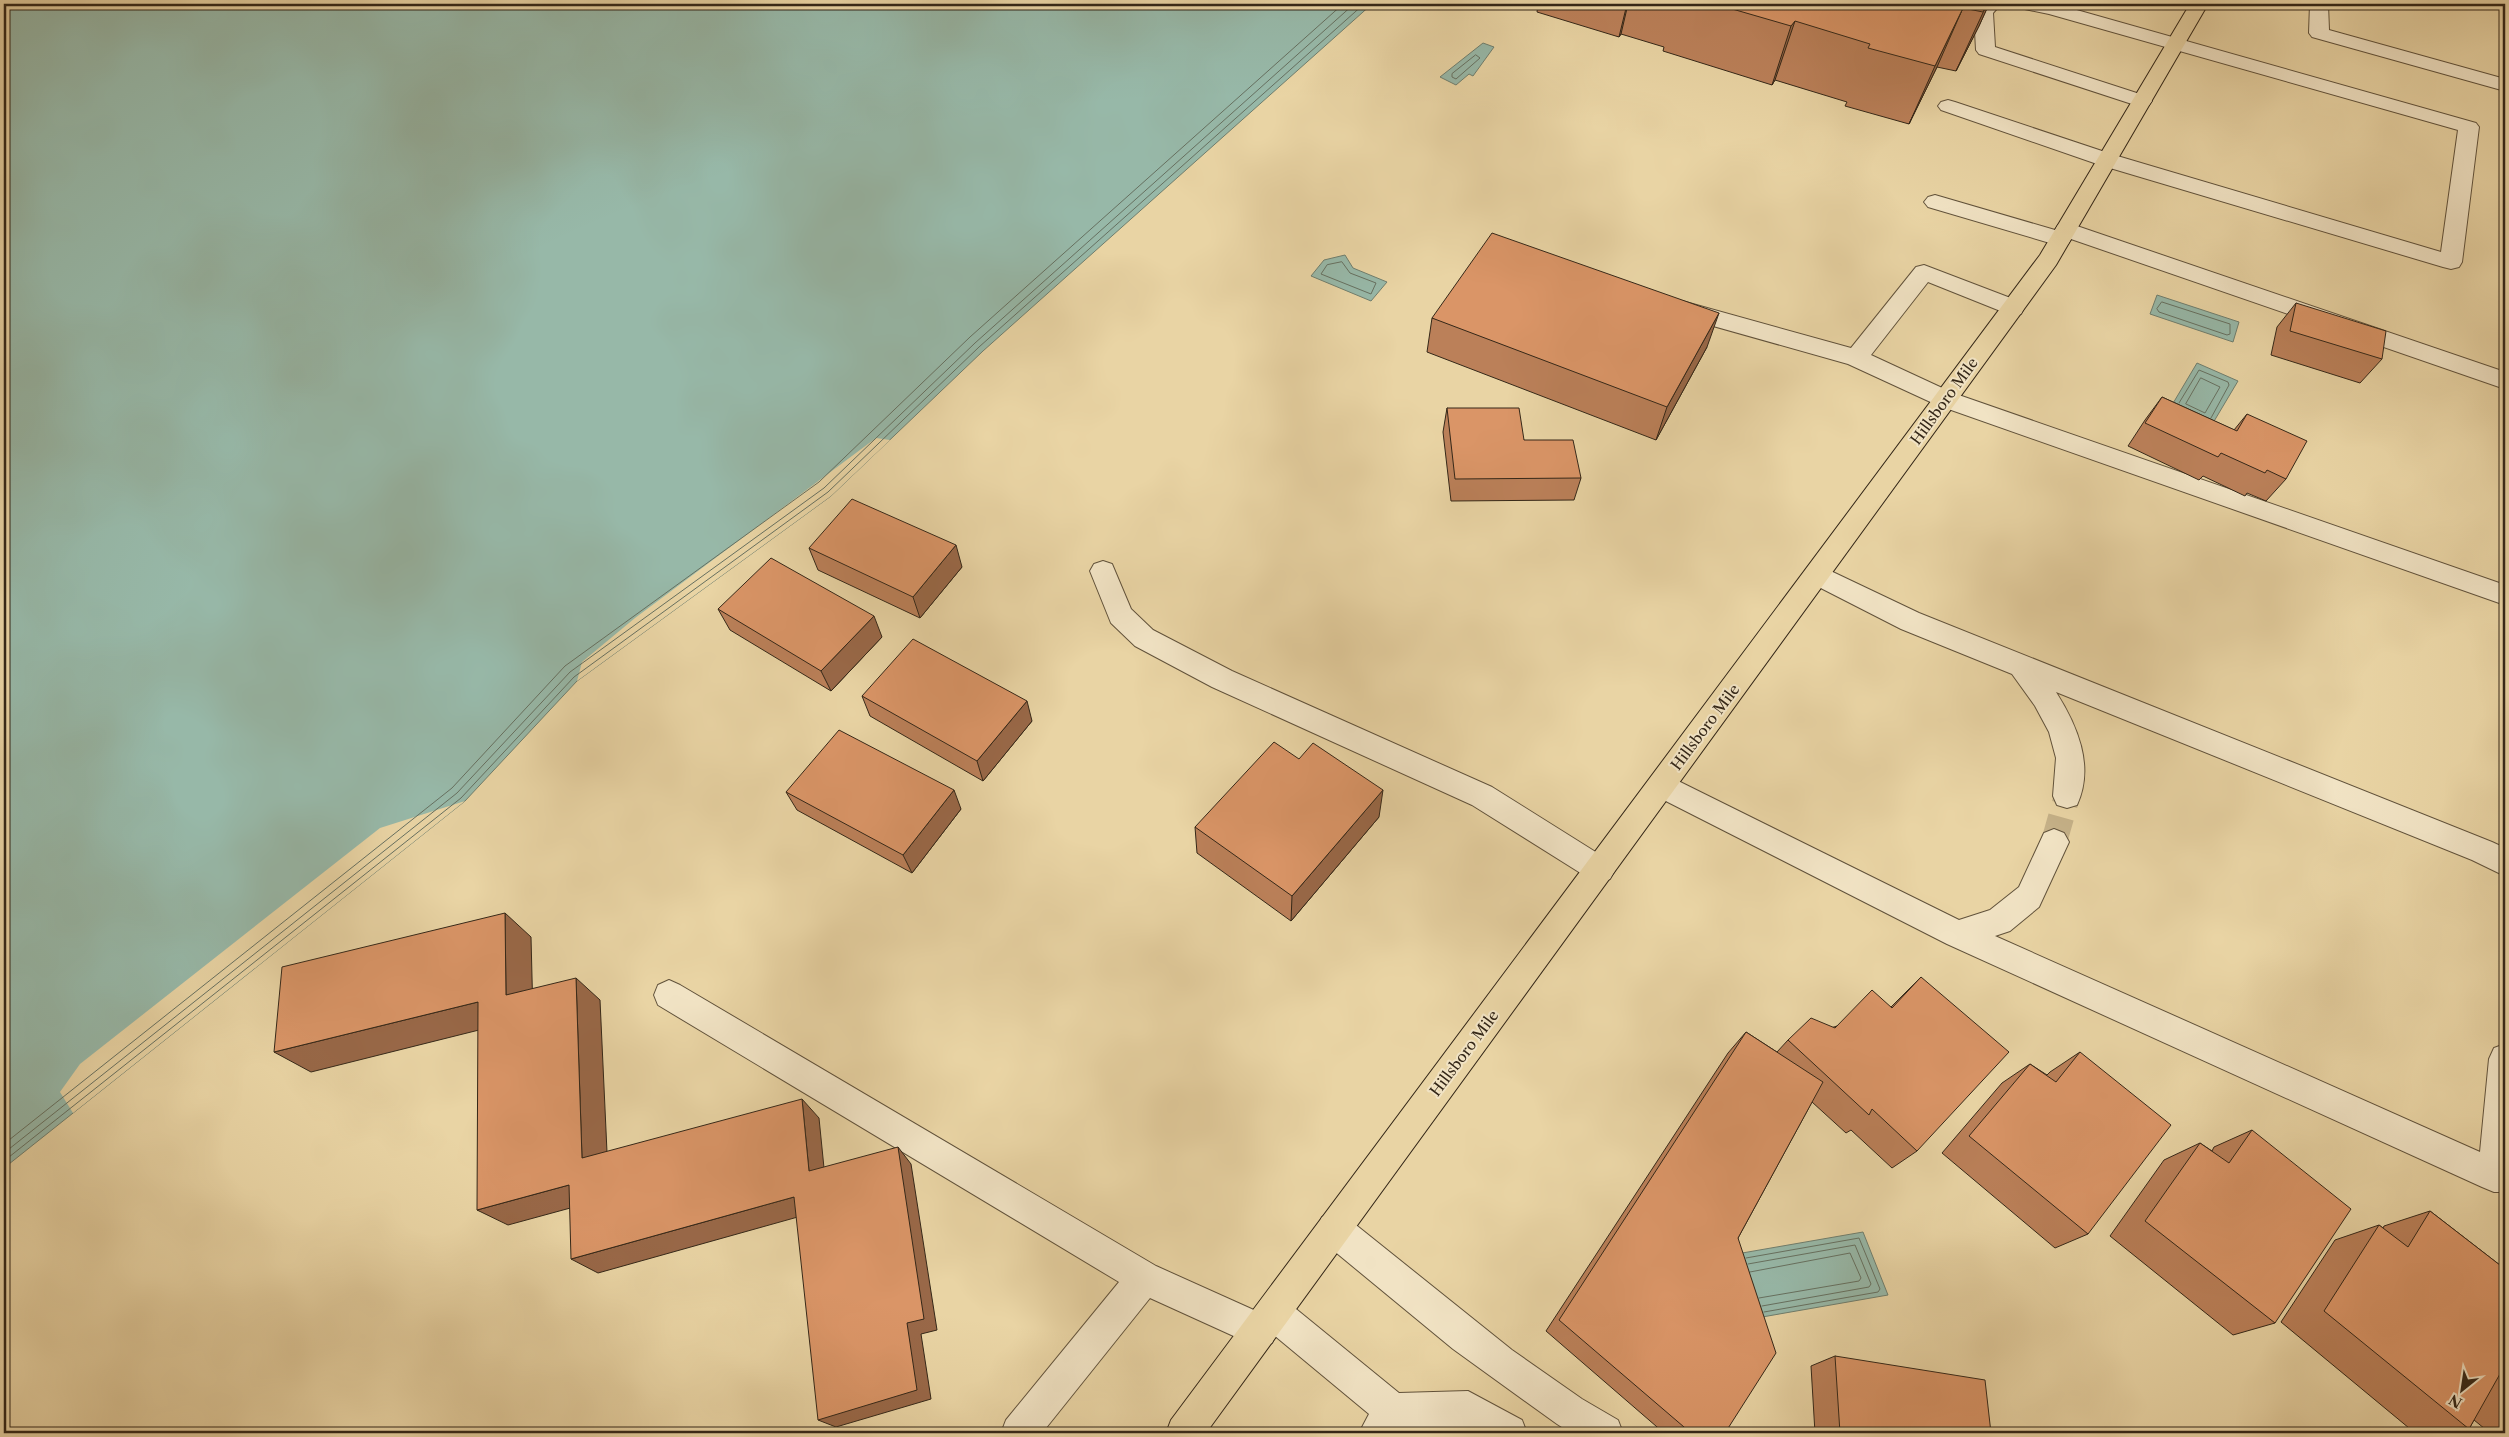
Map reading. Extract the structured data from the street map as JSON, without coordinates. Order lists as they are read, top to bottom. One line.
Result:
{"streets":{"main road":["Hillsboro Mile"]},"north":"bottom left"}
